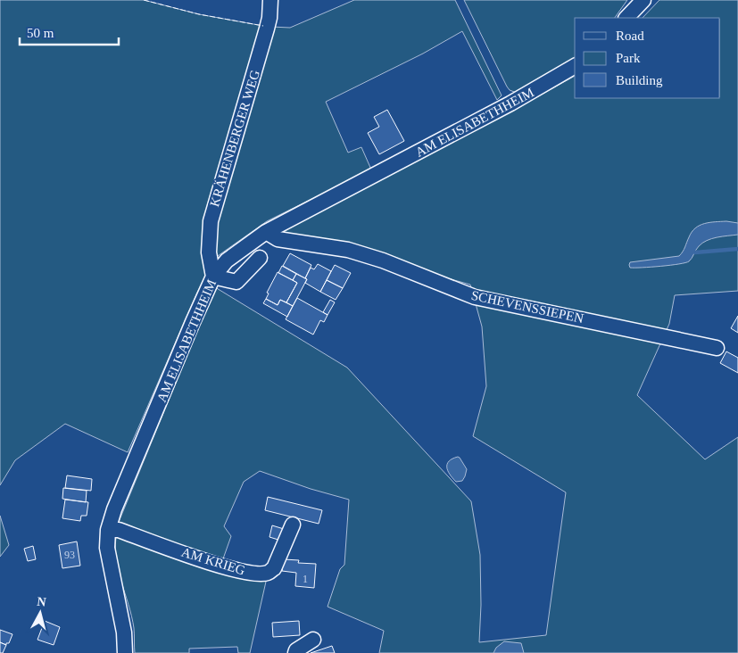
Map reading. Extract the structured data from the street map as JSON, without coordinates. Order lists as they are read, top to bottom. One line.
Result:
{"streets":{"street":["AM ELISABETHHEIM","KRÄHENBERGER WEG","SCHEVENSSIEPEN","AM KRIEG"]},"crossings":[["AM ELISABETHHEIM","KRÄHENBERGER WEG"],["AM ELISABETHHEIM","SCHEVENSSIEPEN"],["AM ELISABETHHEIM","AM KRIEG"]],"house_numbers":["93","1"],"legend":["Road","Park","Building"],"scale_bar":"50 m","north":"top"}
